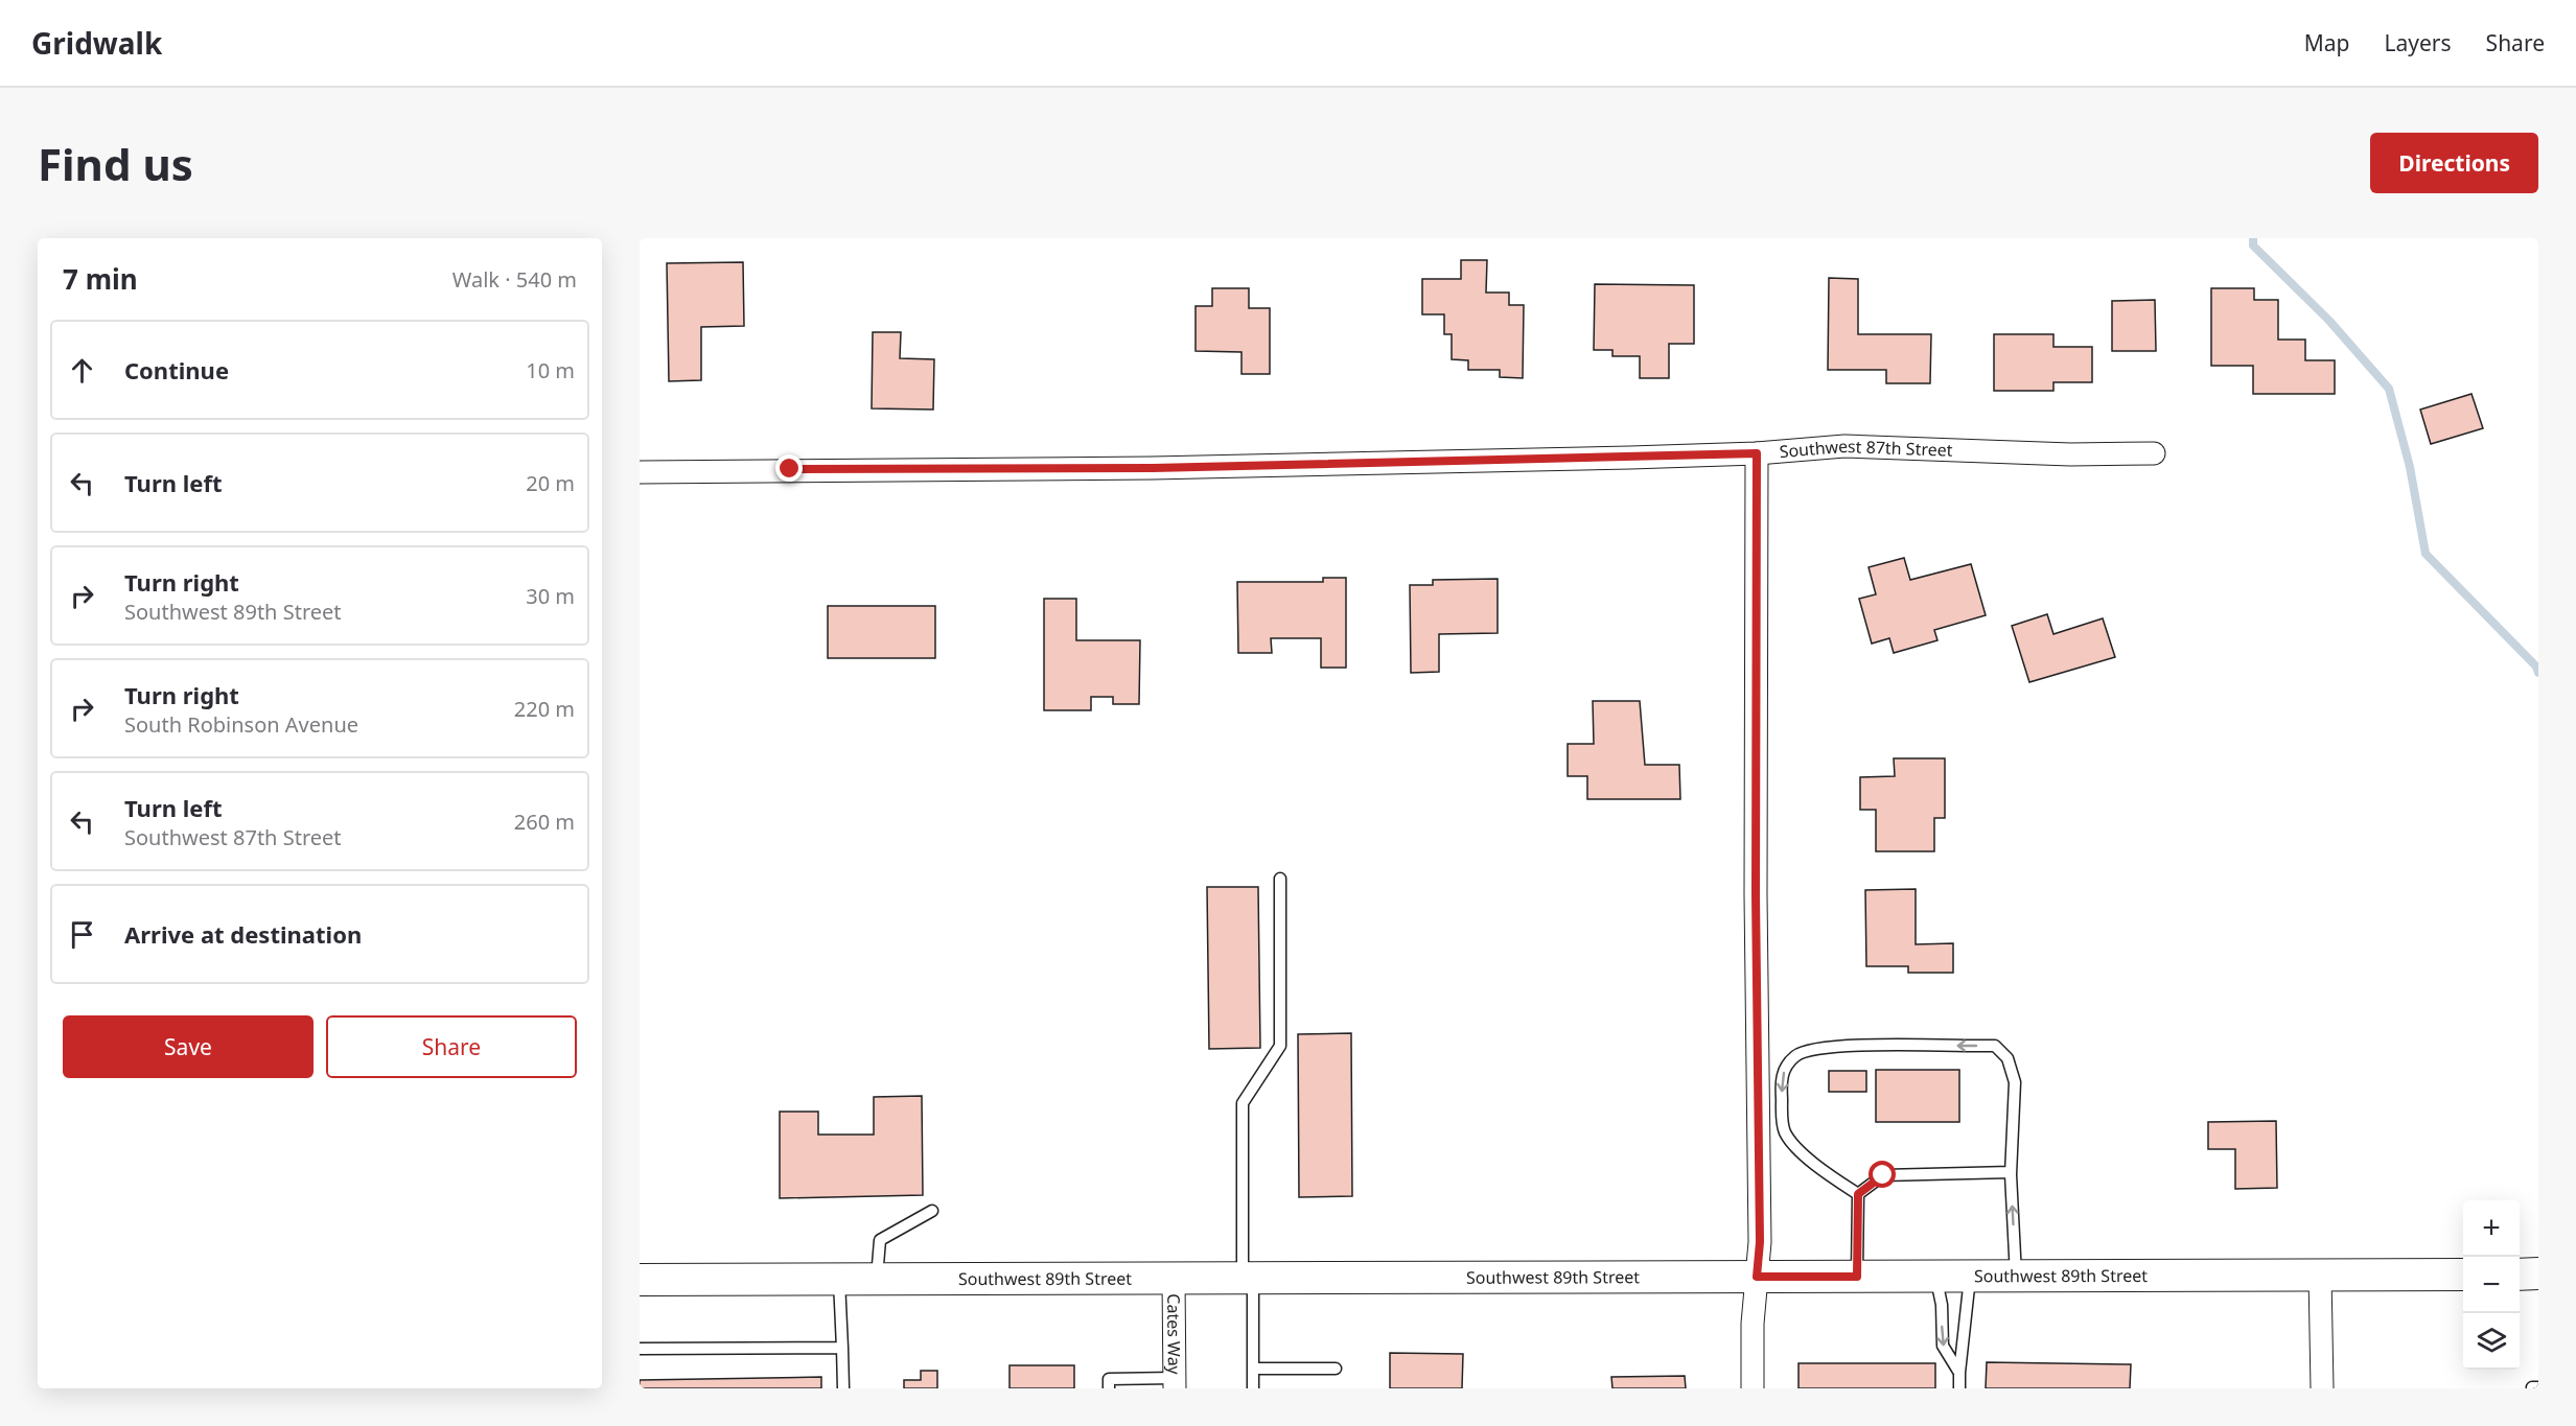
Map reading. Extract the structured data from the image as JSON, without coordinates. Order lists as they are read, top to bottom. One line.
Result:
{"streets":{"main road":["Southwest 89th Street"],"street":["Southwest 87th Street","Cates Way"]},"crossings":[["Southwest 89th Street","Cates Way"]],"page":{"header":"Gridwalk","nav":["Map","Layers","Share"],"buttons":["Directions",["Save","Share"]],"title":"Find us","heading":["7 min","Walk · 540 m"],"list":[["Continue","10 m"],["Turn left","20 m"],["Turn right","Southwest 89th Street","30 m"],["Turn right","South Robinson Avenue","220 m"],["Turn left","Southwest 87th Street","260 m"],"Arrive at destination"],"map_buttons":["+","−"]}}
